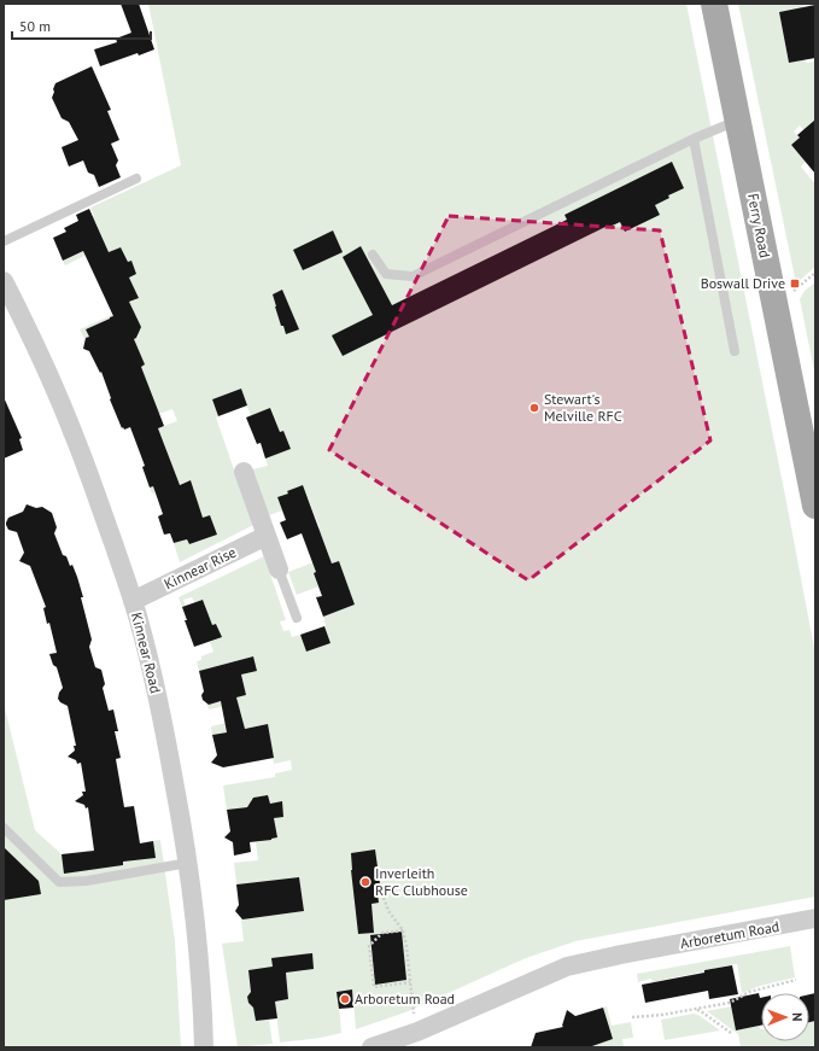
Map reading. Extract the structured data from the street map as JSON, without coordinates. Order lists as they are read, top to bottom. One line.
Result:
{"streets":{"main road":["Ferry Road"],"street":["Kinnear Rise","Kinnear Road","Arboretum Road"]},"crossings":[["Kinnear Rise","Kinnear Road"]],"places":{"transit":["Boswall Drive"],"other":["Stewart's Melville RFC","Inverleith RFC Clubhouse","Arboretum Road"]},"scale_bar":"50 m","north":"right"}
